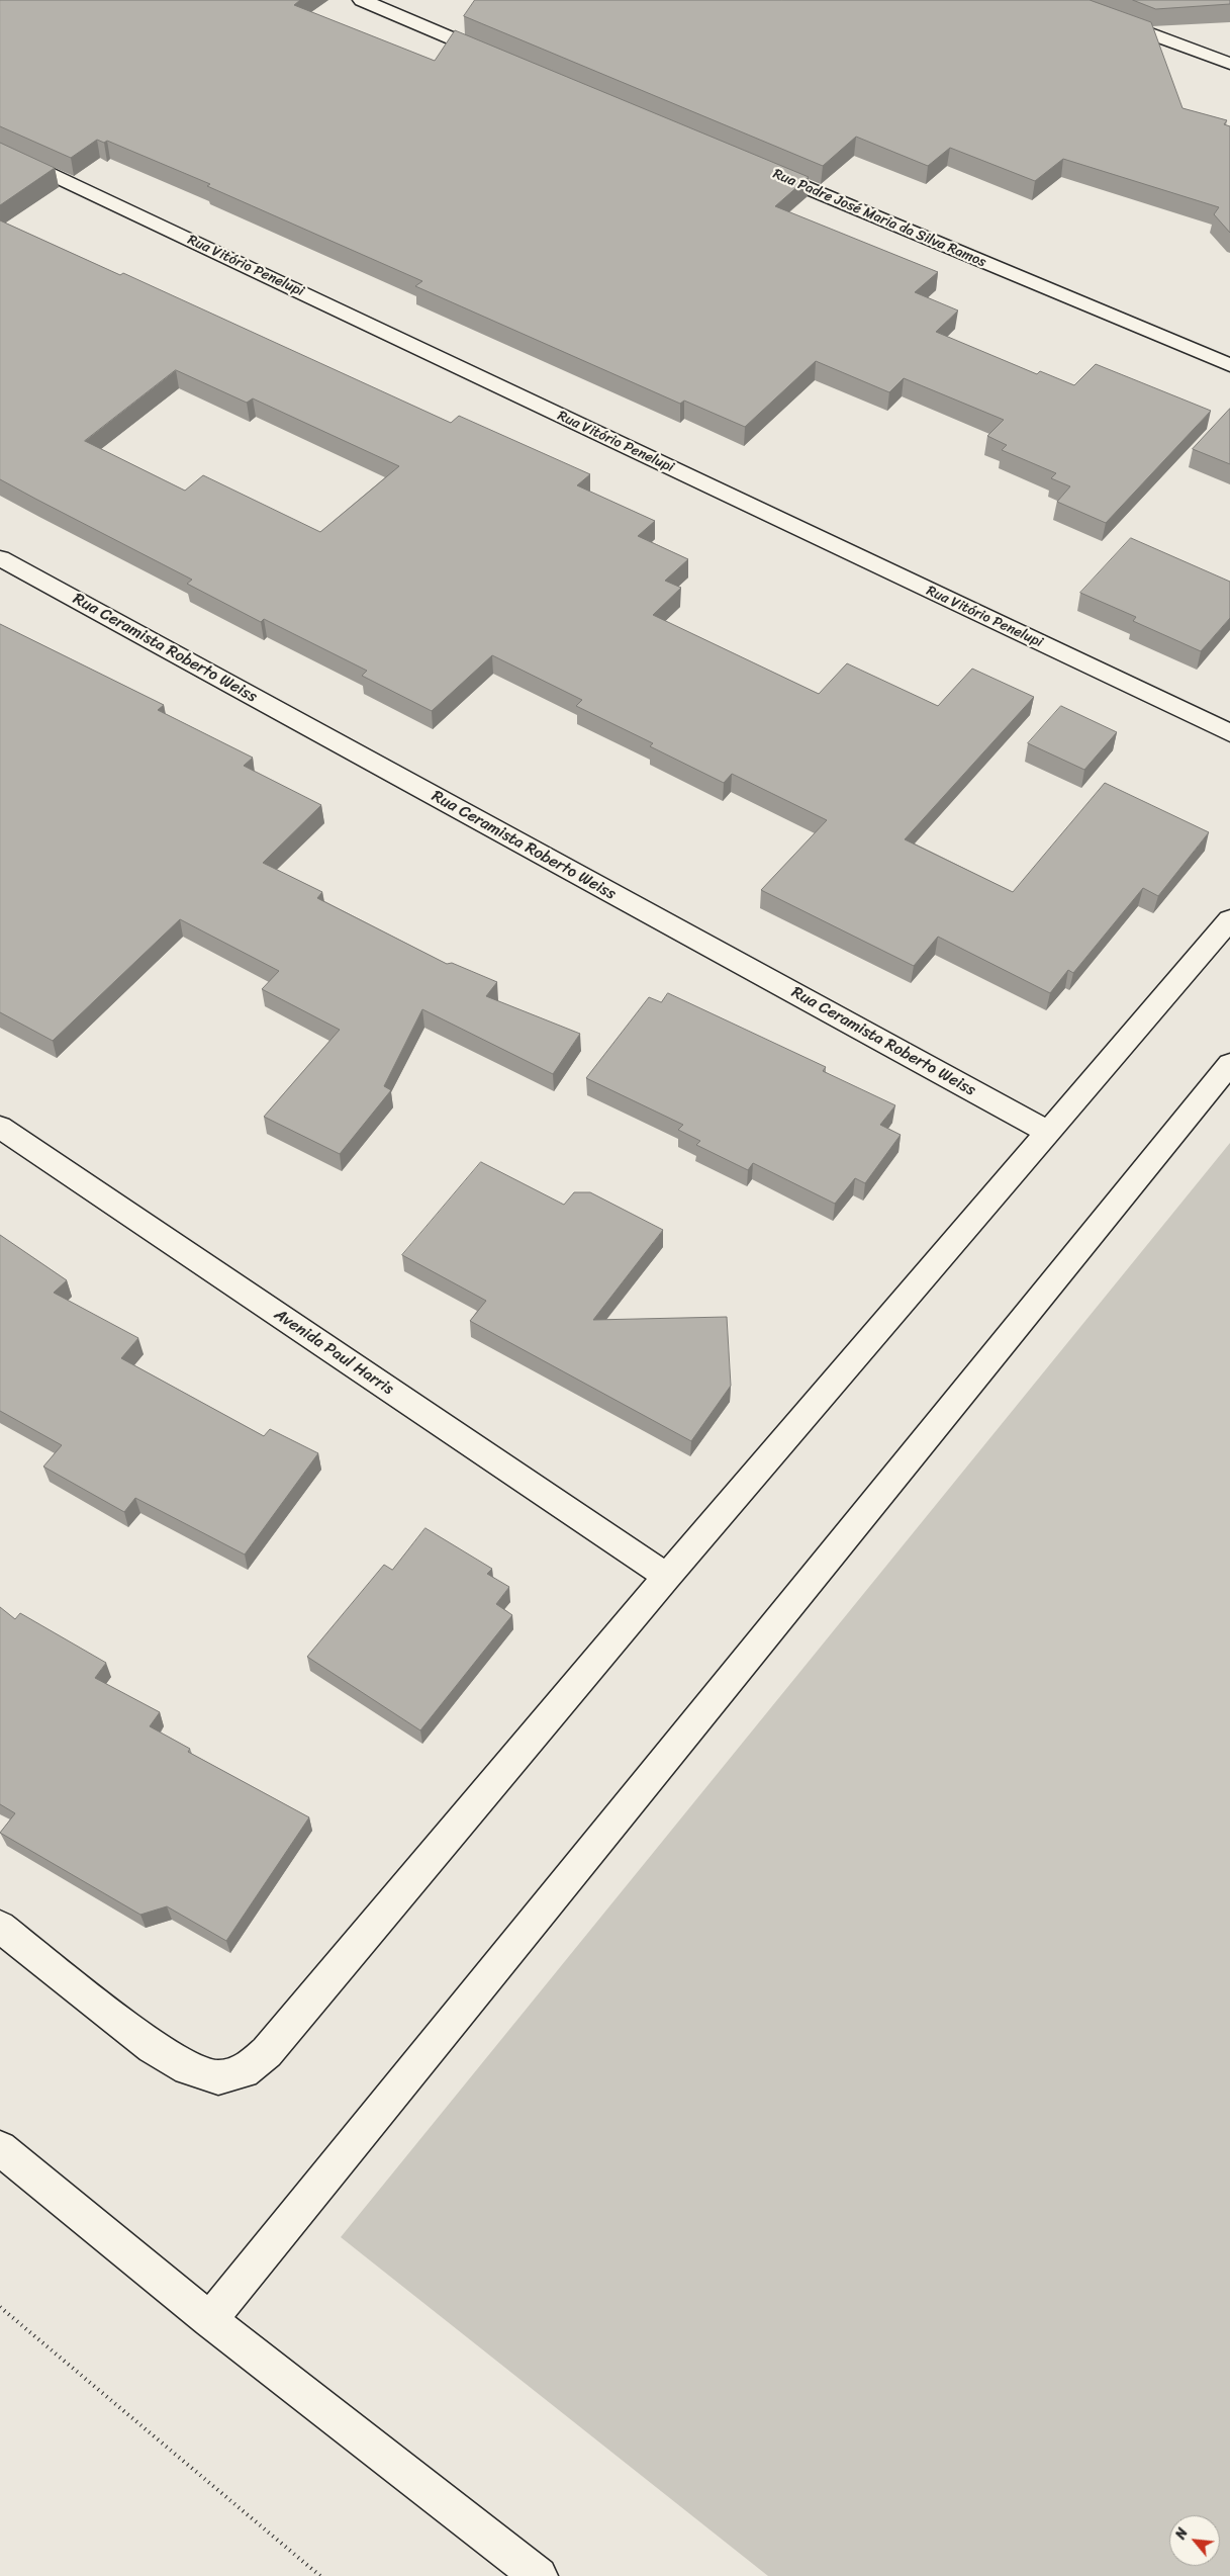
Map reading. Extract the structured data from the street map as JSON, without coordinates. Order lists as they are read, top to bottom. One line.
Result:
{"streets":{"street":["Rua Padre José Maria da Silva Ramos","Rua Vitório Penelupi","Rua Ceramista Roberto Weiss","Avenida Paul Harris"]},"north":"top left"}
